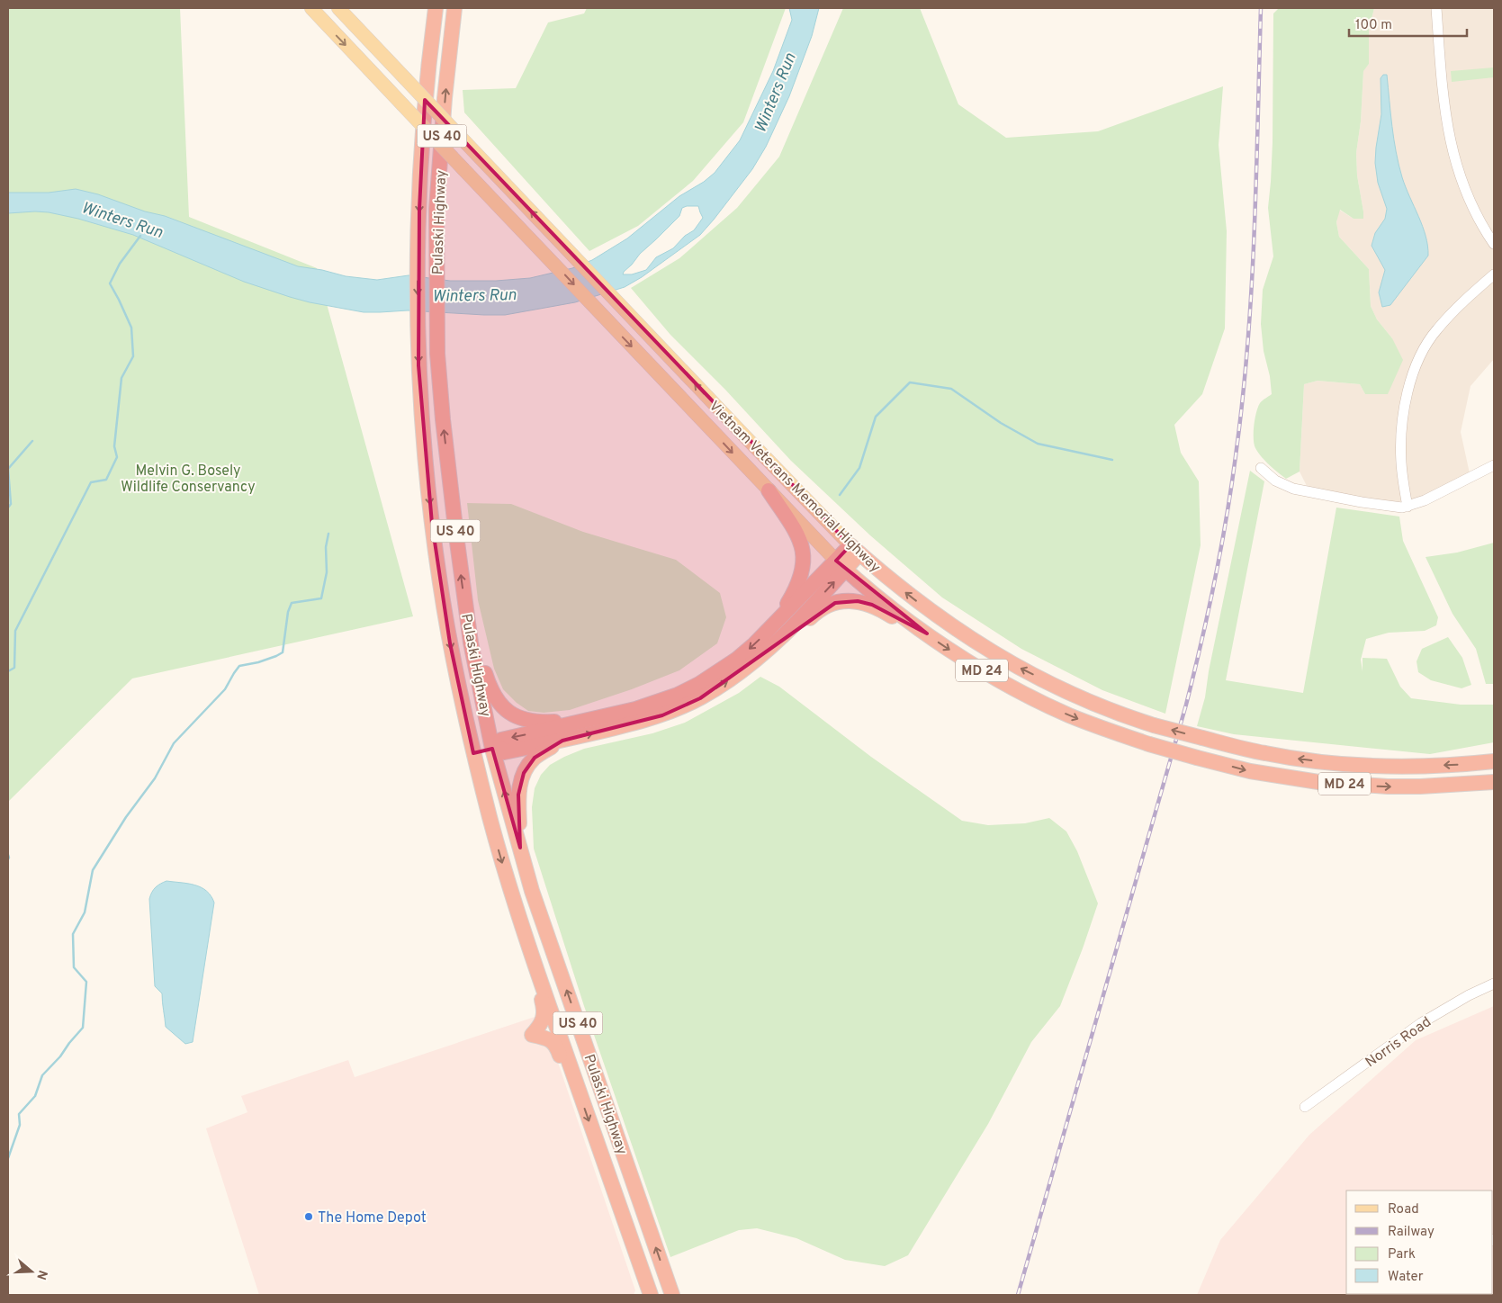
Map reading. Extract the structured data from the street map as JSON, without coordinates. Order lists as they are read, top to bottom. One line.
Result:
{"streets":{"highway":["US 40","Pulaski Highway","Vietnam Veterans Memorial Highway","MD 24"],"street":["Norris Road"]},"water":["Winters Run"],"parks":["Melvin G. Bosely Wildlife Conservancy"],"places":["The Home Depot"],"legend":["Road","Railway","Park","Water"],"scale_bar":"100 m","north":"right"}
